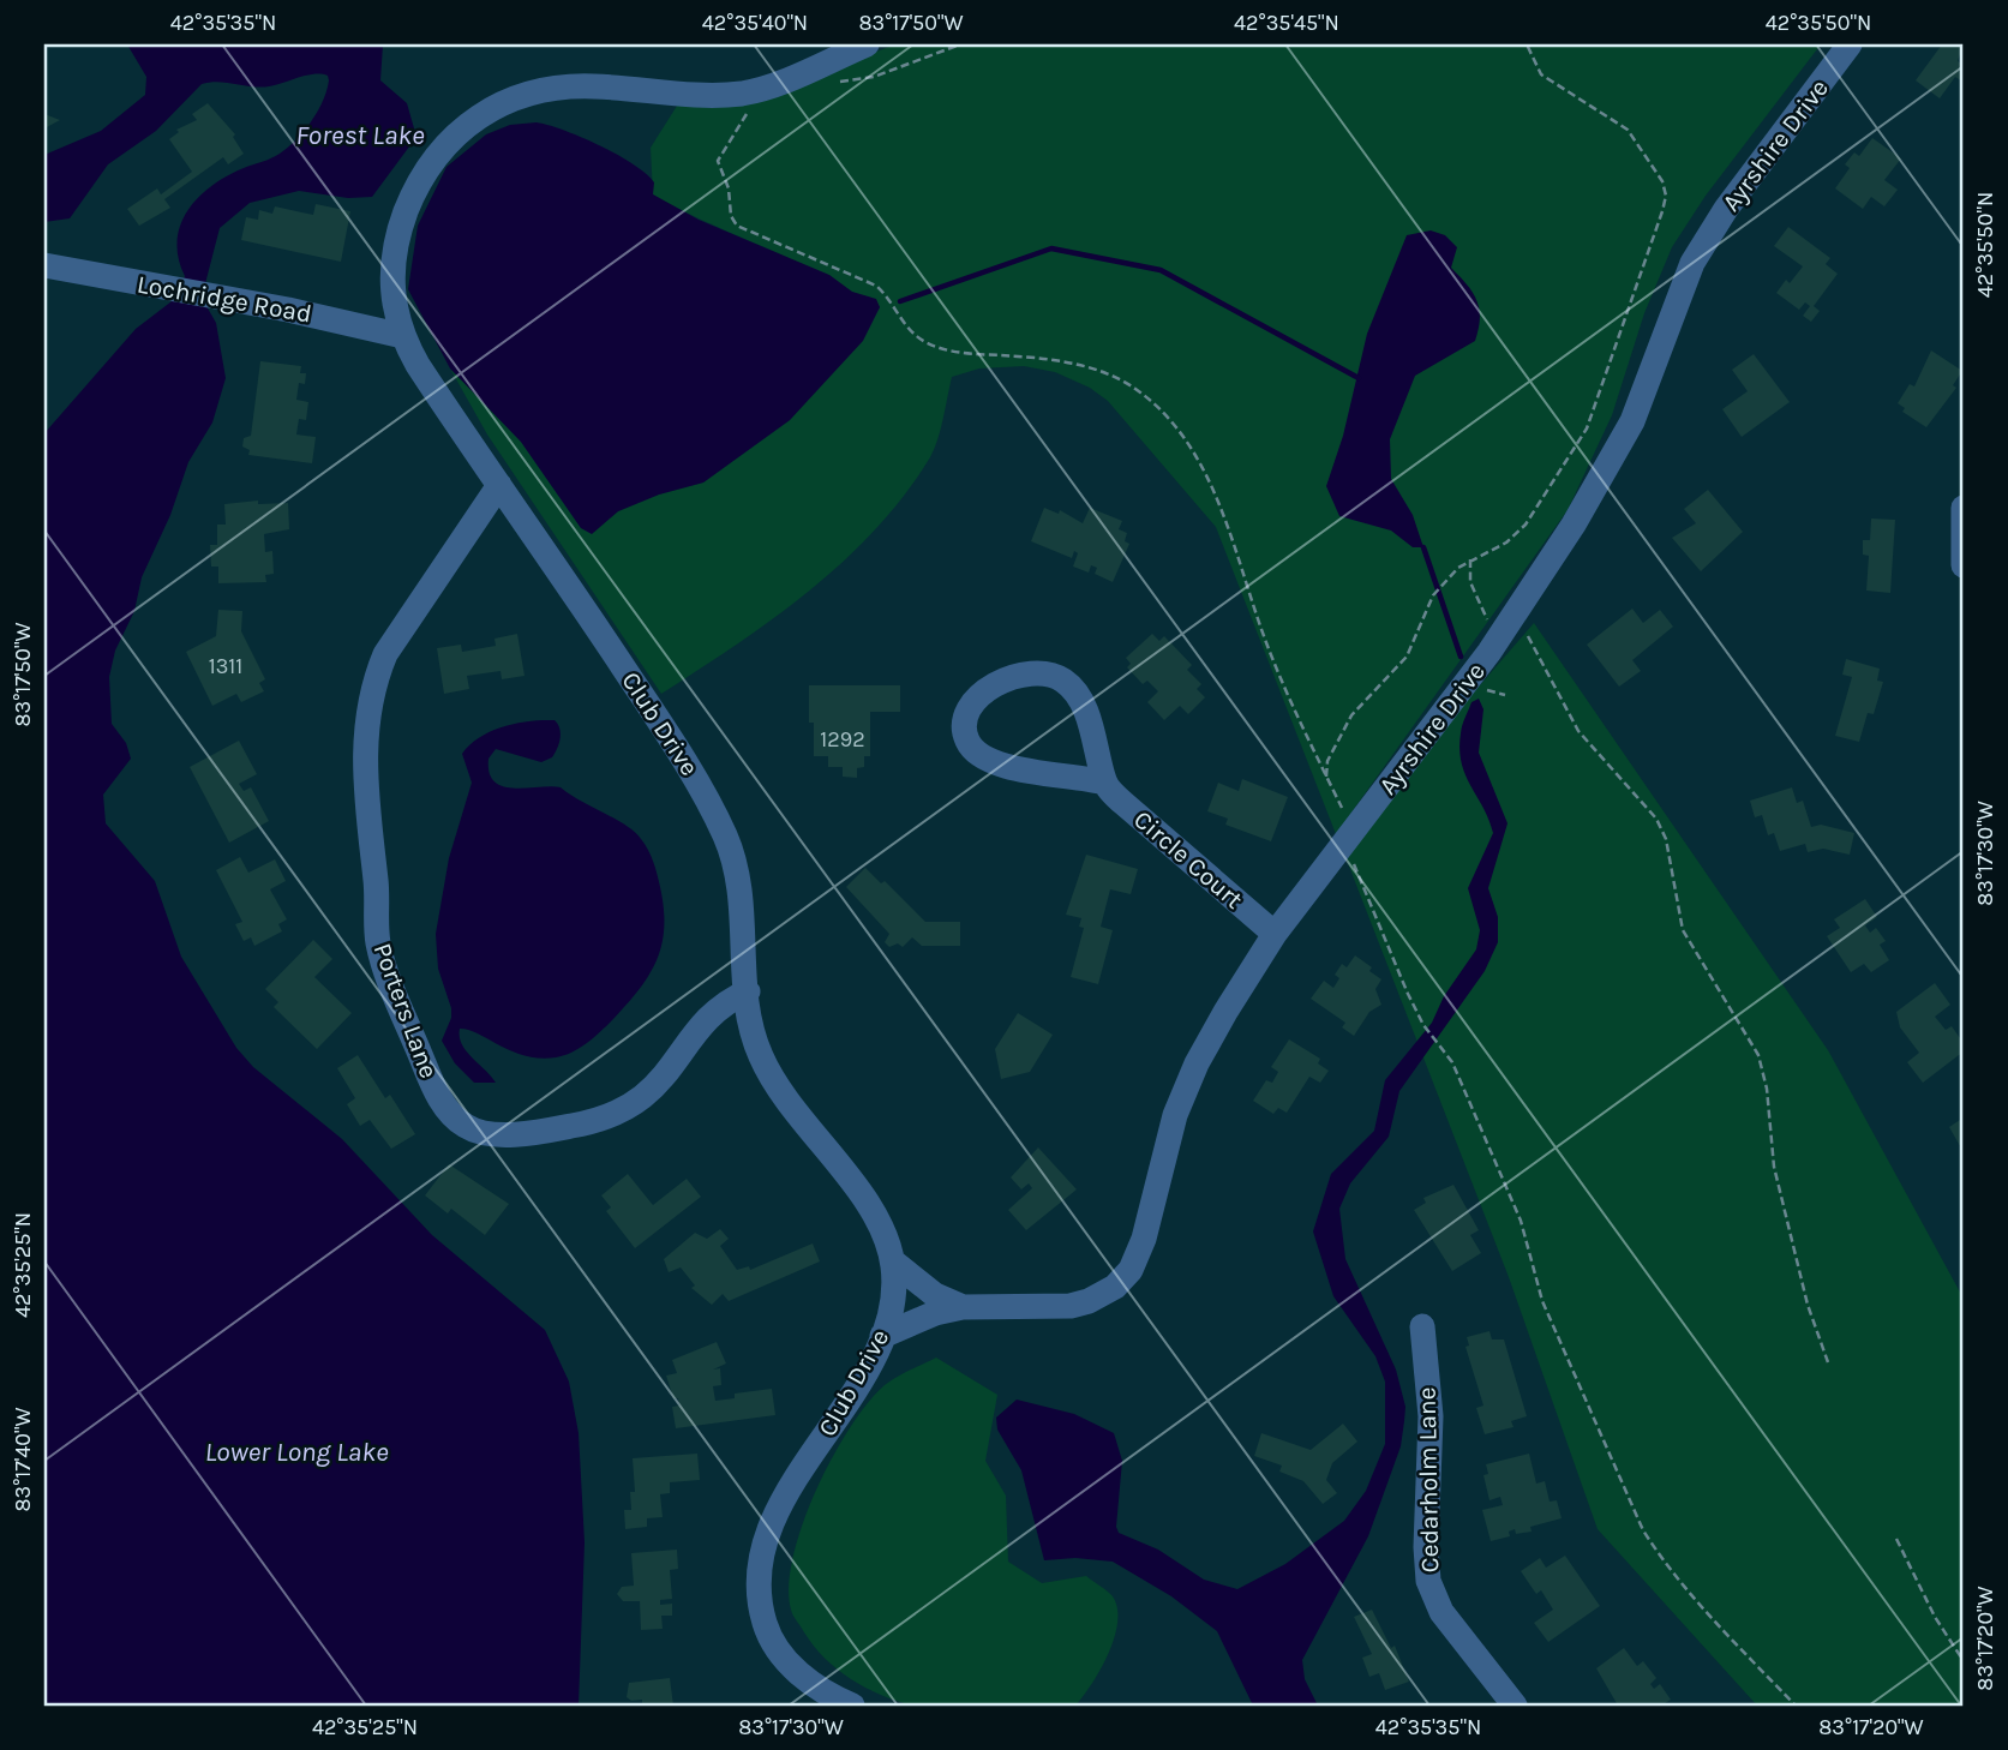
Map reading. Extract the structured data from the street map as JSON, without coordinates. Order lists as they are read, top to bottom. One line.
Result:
{"streets":{"street":["Ayrshire Drive","Lochridge Road","Club Drive","Circle Court","Porters Lane","Cedarholm Lane"]},"crossings":[["Ayrshire Drive","Club Drive"],["Ayrshire Drive","Circle Court"],["Lochridge Road","Club Drive"],["Club Drive","Porters Lane"]],"water":["Forest Lake","Lower Long Lake"],"house_numbers":["1311","1292"],"coordinates":["42°35'35\"N","42°35'40\"N","83°17'50\"W","42°35'45\"N","42°35'50\"N","83°17'30\"W","42°35'25\"N","83°17'40\"W","83°17'20\"W"]}
